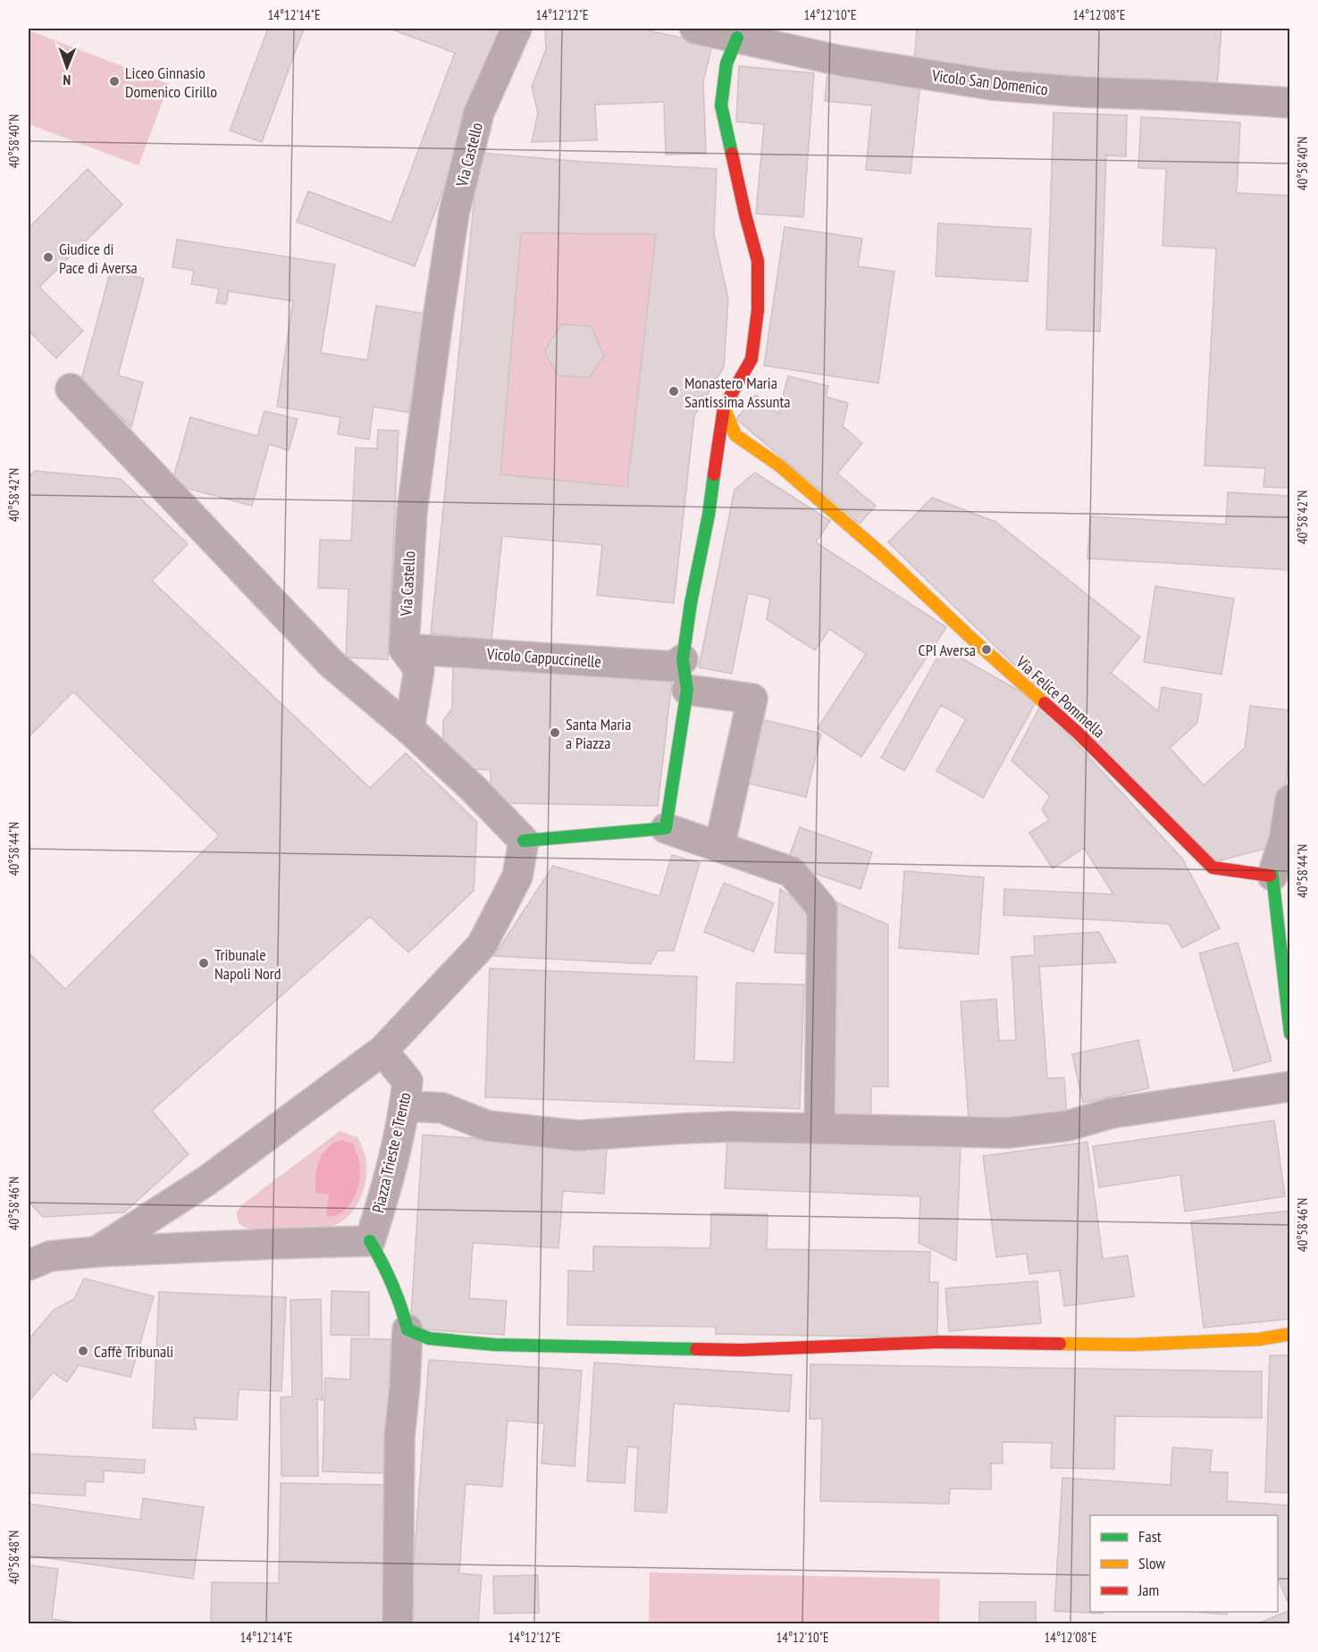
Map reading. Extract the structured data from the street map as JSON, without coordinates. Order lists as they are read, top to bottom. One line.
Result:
{"streets":{"street":["Vicolo San Domenico","Via Castello","Vicolo Cappuccinelle","Via Felice Pommella","Piazza Trieste e Trento"]},"crossings":[["Via Castello","Vicolo Cappuccinelle"]],"places":["Liceo Ginnasio Domenico Cirillo","Giudice di Pace di Aversa","Monastero Maria Santissima Assunta","CPI Aversa","Santa Maria a Piazza","Tribunale Napoli Nord","Caffè Tribunali"],"legend":["Fast","Slow","Jam"],"north":"bottom","coordinates":["14°12'14\"E","14°12'12\"E","14°12'10\"E","14°12'08\"E","40°58'40\"N","40°58'42\"N","40°58'44\"N","40°58'46\"N","40°58'48\"N"]}
